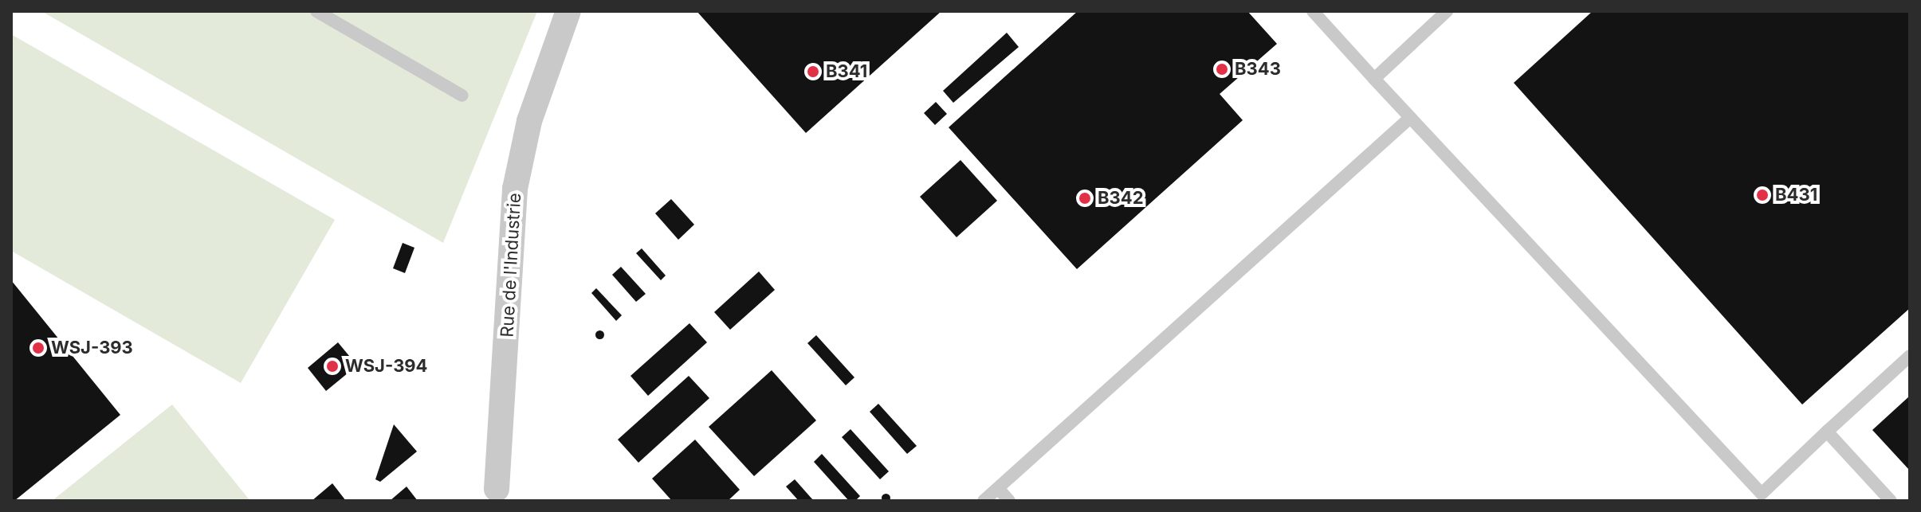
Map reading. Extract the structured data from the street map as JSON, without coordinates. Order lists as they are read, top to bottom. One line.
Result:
{"streets":{"street":["Rue de l'Industrie"]},"places":["B343","B341","B431","B342","WSJ-393","WSJ-394"]}
